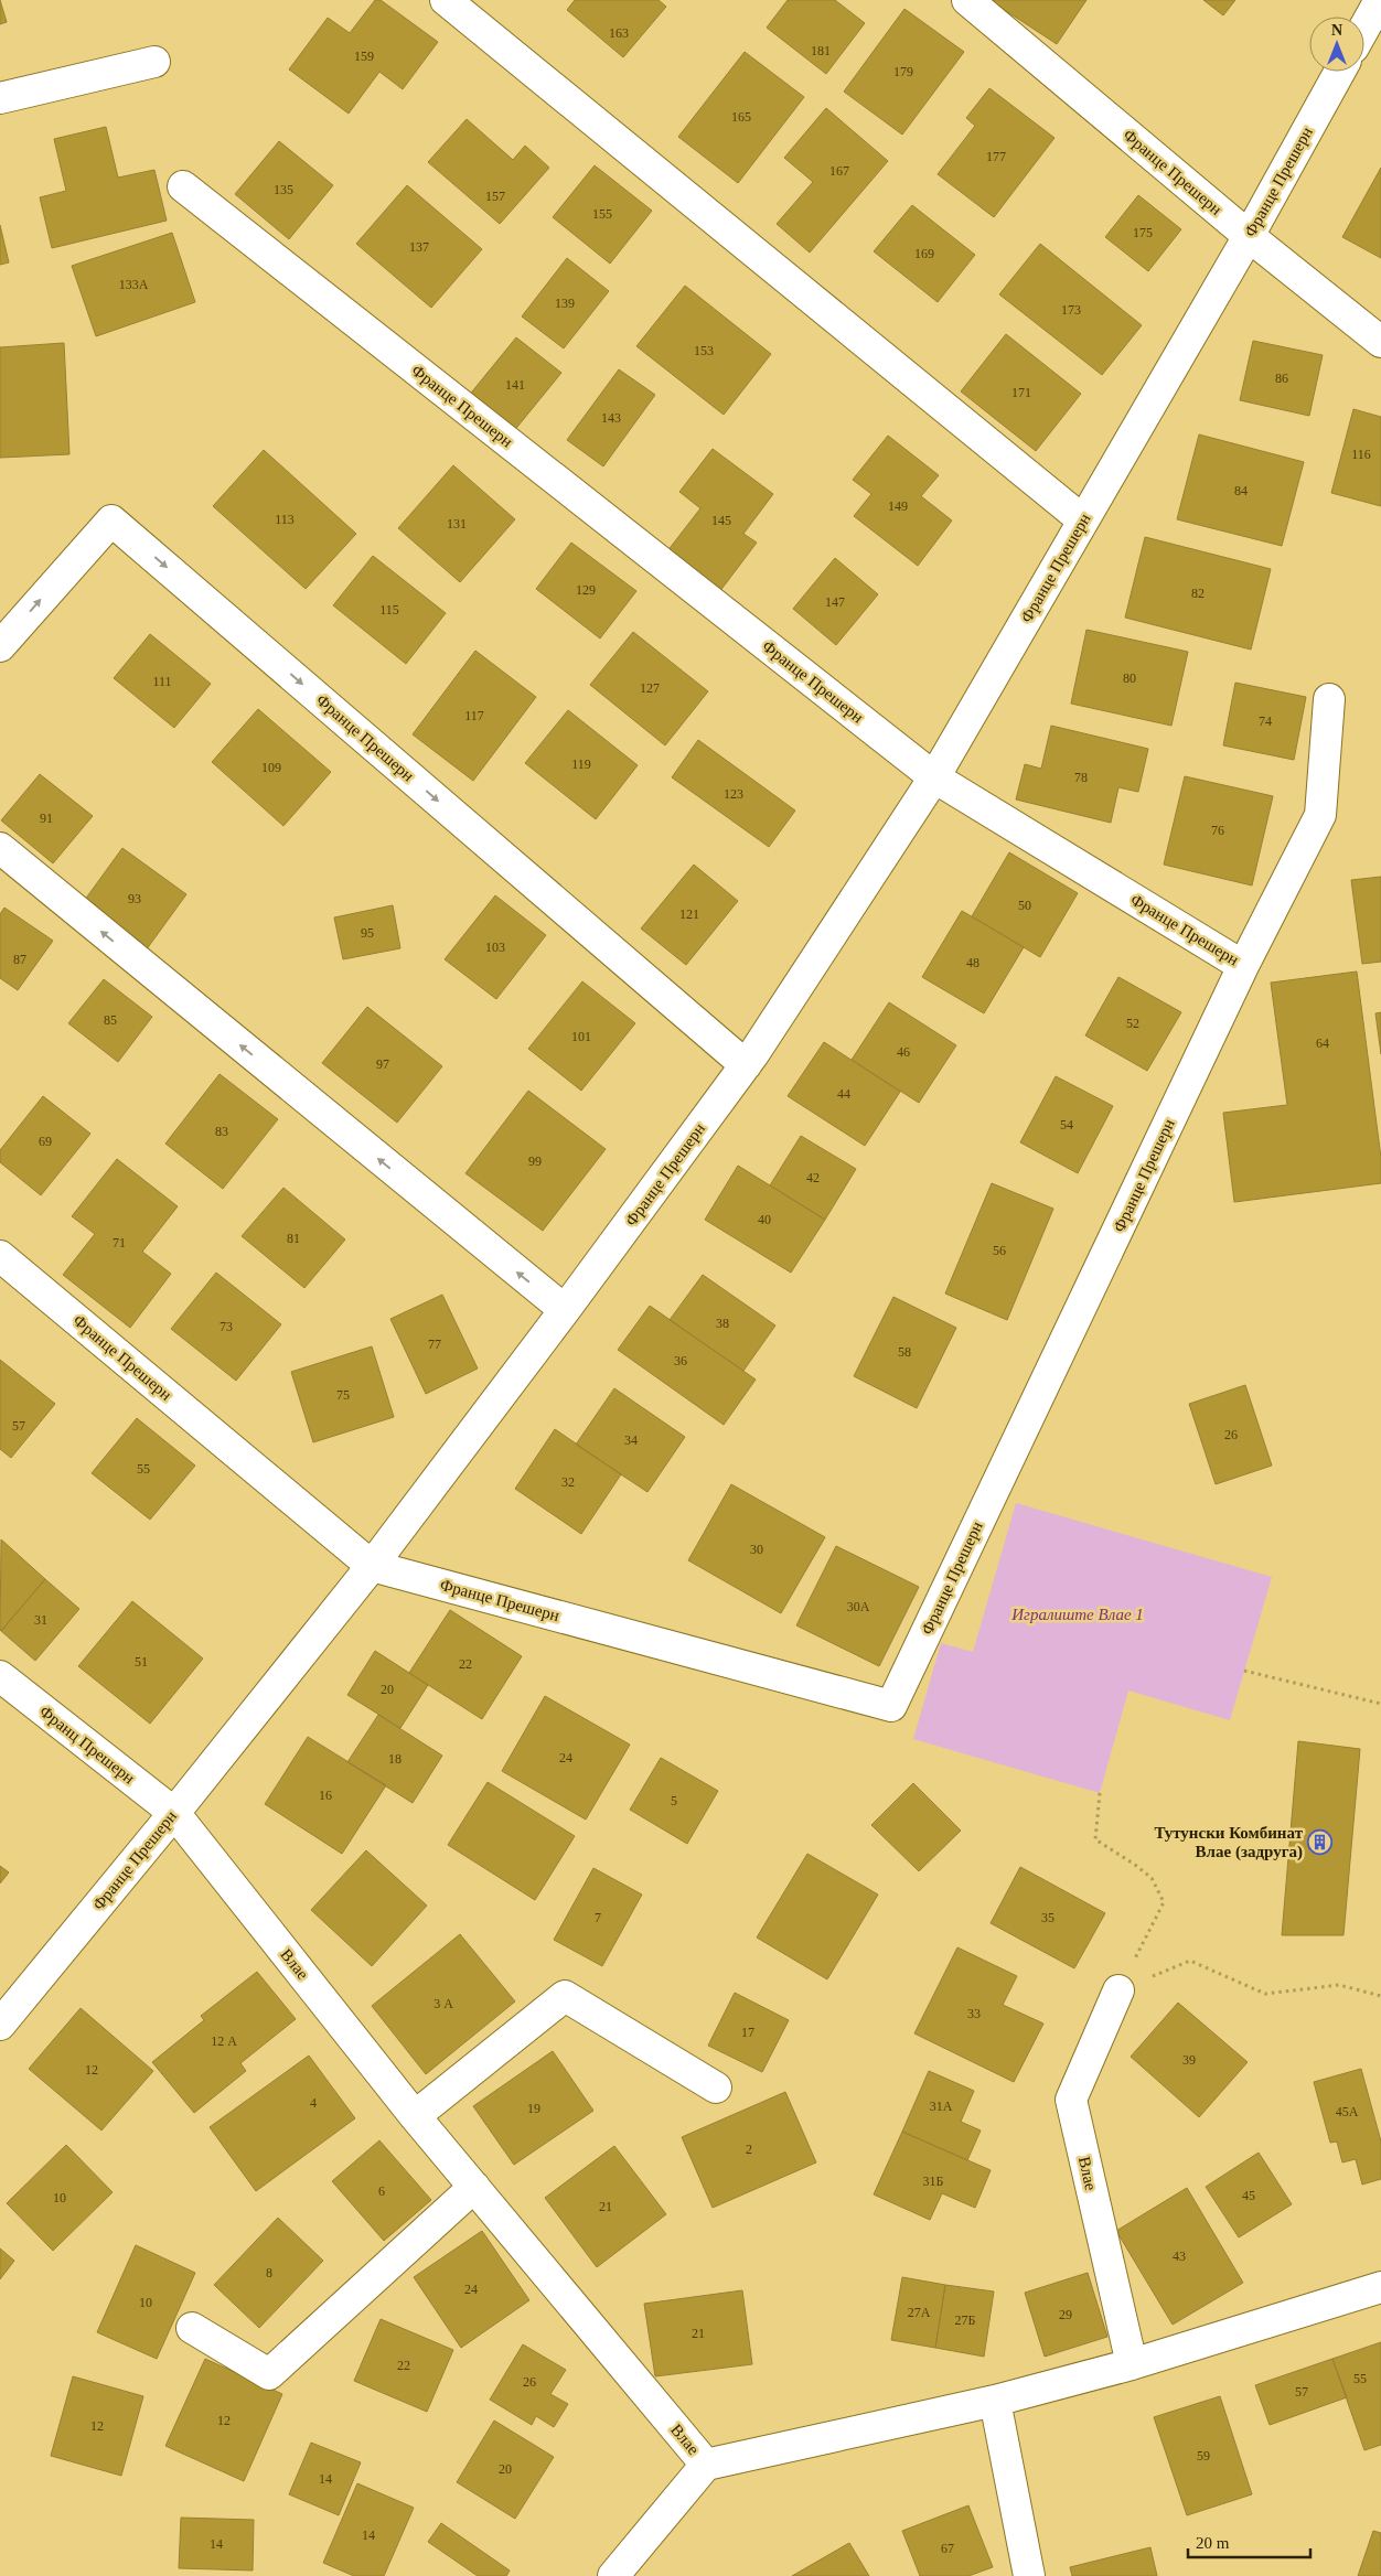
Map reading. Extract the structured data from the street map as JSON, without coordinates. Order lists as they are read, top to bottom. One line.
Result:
{"streets":{"street":["Франце Прешерн","Францe Прешерн","Франц Прешерн","Влае"]},"crossings":[["Франце Прешерн","Францe Прешерн"],["Францe Прешерн","Франц Прешерн"],["Францe Прешерн","Влае"],["Франц Прешерн","Влае"]],"parks":["Игралиште Влае 1"],"places":{"building":["Тутунски Комбинат Влае (задруга)"]},"house_numbers":["163","181","159","179","165","177","167","135","157","155","175","137","169","133A","139","173","153","86","141","171","143","116","84","149","113","145","131","129","82","147","115","80","111","127","117","74","119","109","78","123","91","76","93","50","121","95","103","87","48","85","52","101","64","46","97","44","54","83","69","99","42","40","81","71","56","38","73","77","58","36","75","57","26","34","55","32","30","30A","31","51","22","20","24","18","16","5","7","35","3 А","33","17","12 А","39","12","4","31А","19","45А","2","31Б","6","45","10","21","43","8","24","10","27A","29","27Б","21","22","55","26","57","12","12","59","20","14","14","14","67"],"scale_bar":"20 m","north":"top"}
